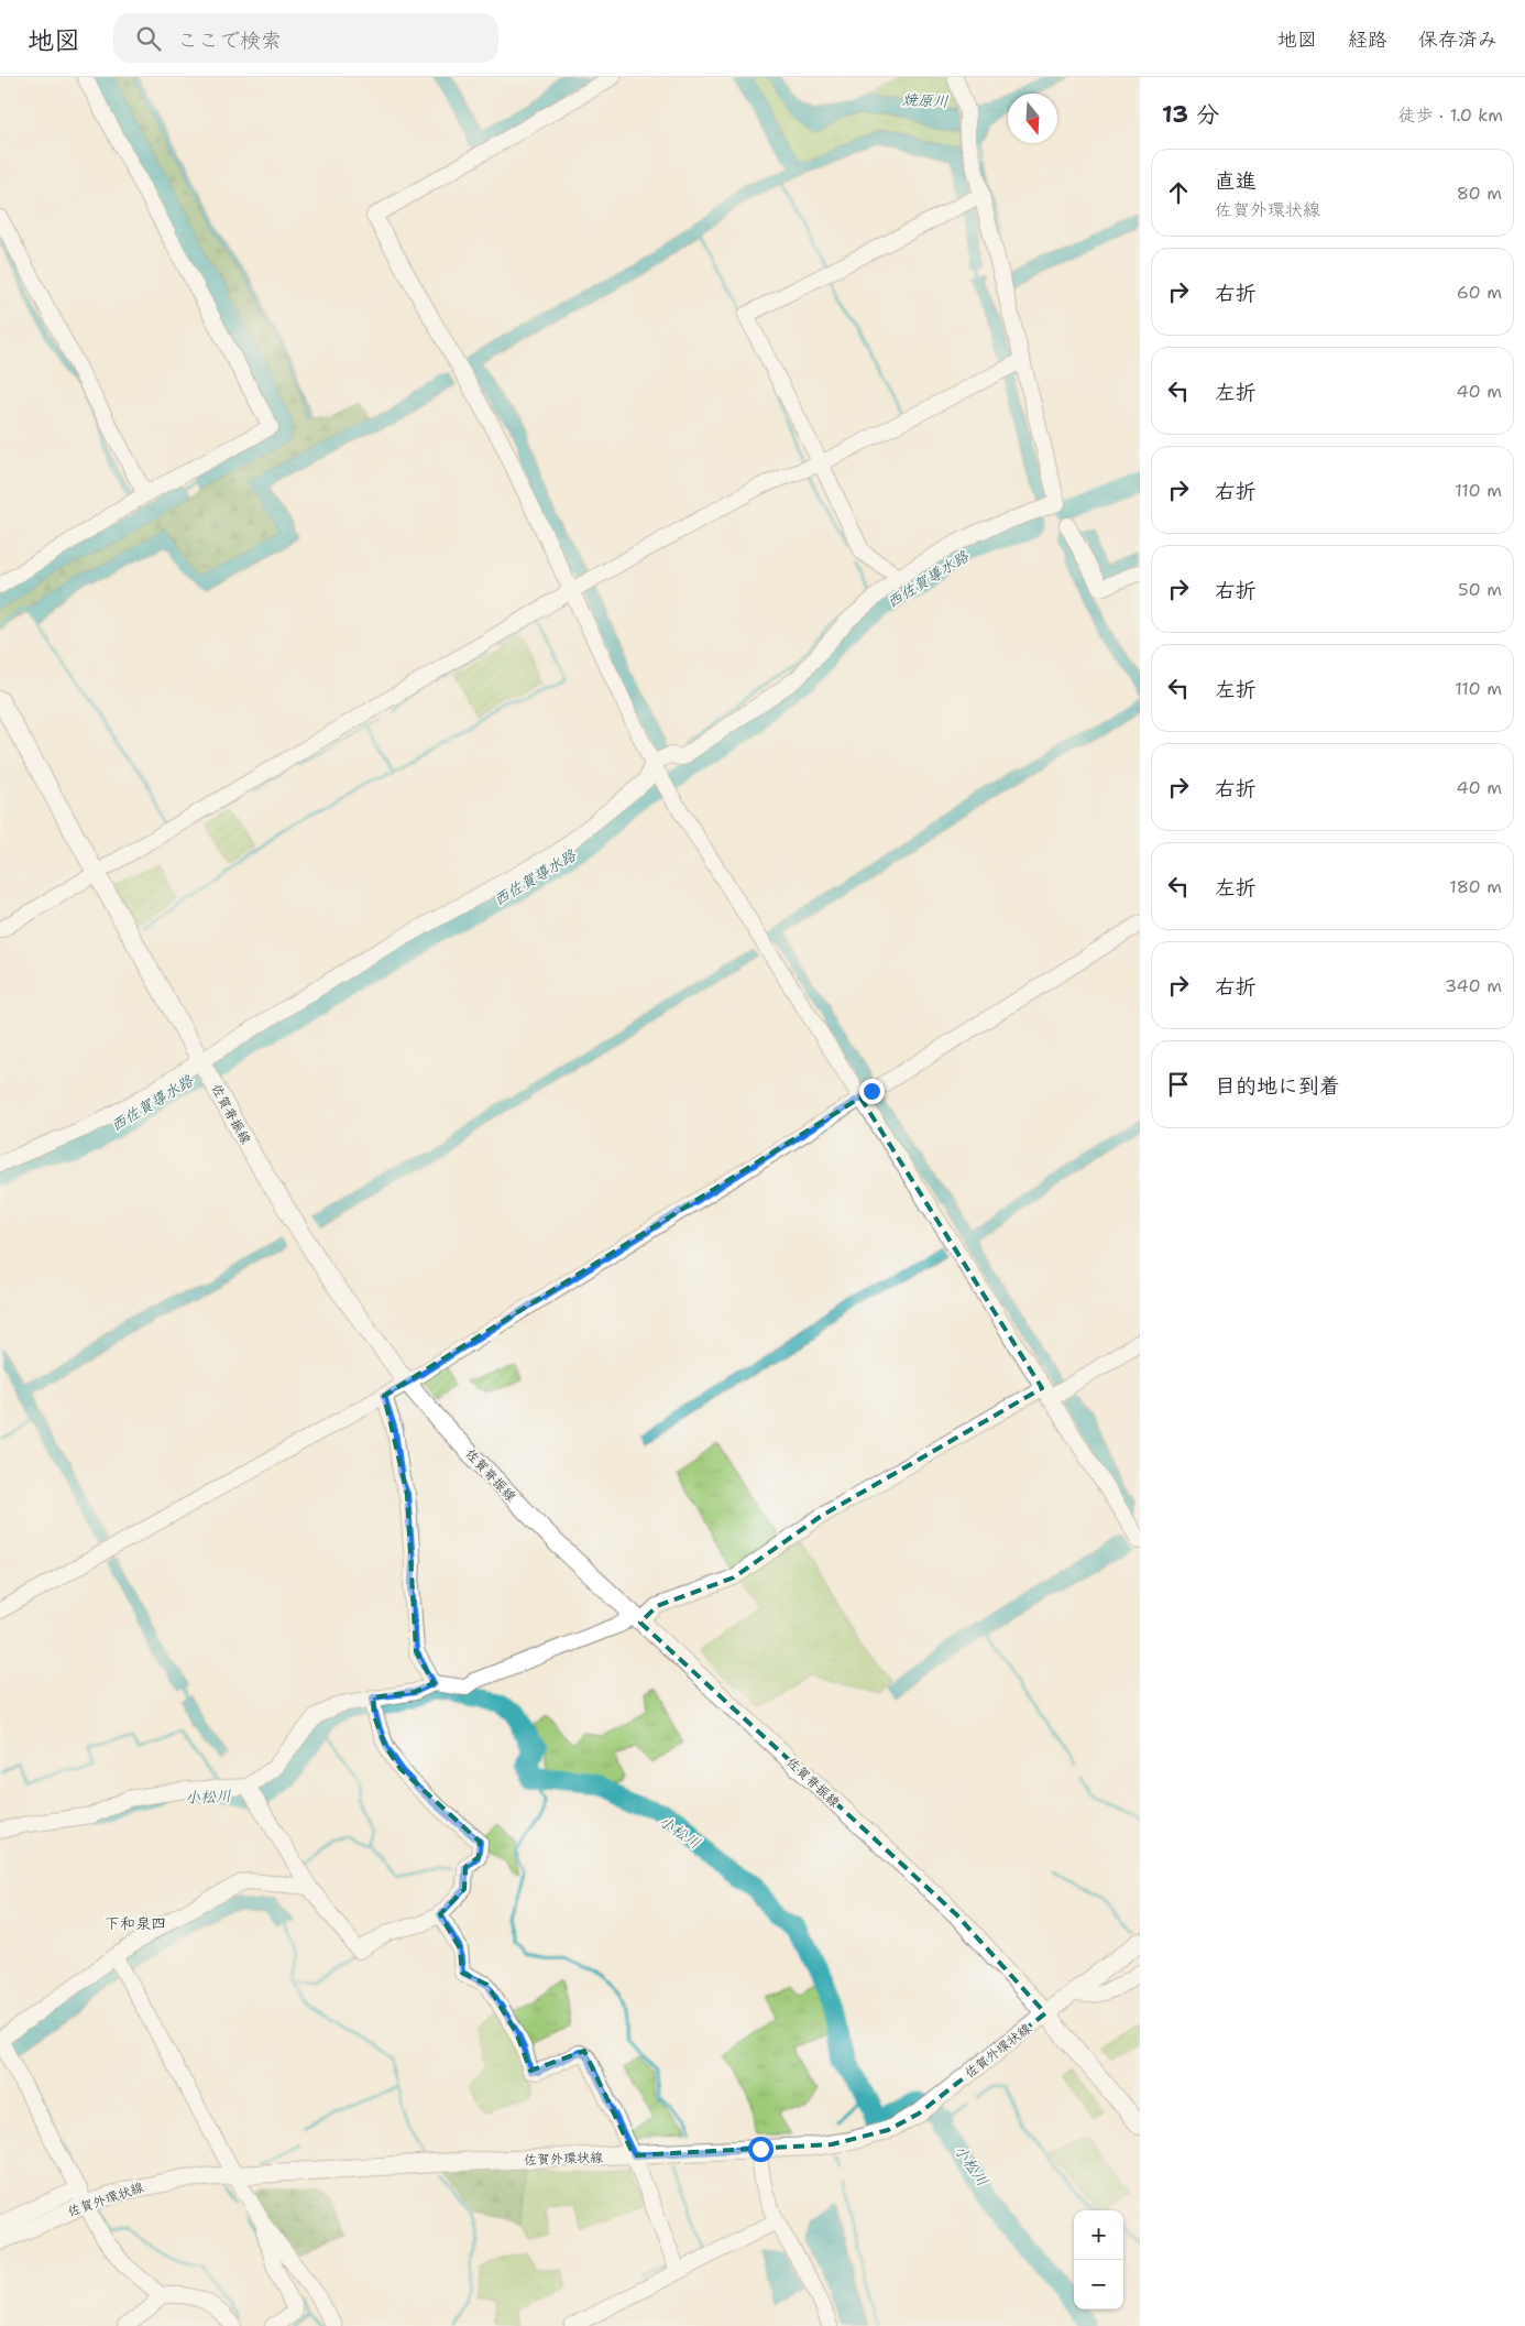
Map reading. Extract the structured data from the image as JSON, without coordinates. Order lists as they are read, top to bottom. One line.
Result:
{"streets":{"main road":["佐賀脊振線","佐賀外環状線"]},"crossings":[["佐賀脊振線","佐賀外環状線"]],"districts":["下和泉四"],"water":["焼原川","西佐賀導水路","小松川"],"north":"bottom","page":{"header":"地図","search":"ここで検索","nav":["地図","経路","保存済み"],"heading":["13 分","徒歩 · 1.0 km"],"list":[["直進","佐賀外環状線","80 m"],["右折","60 m"],["左折","40 m"],["右折","110 m"],["右折","50 m"],["左折","110 m"],["右折","40 m"],["左折","180 m"],["右折","340 m"],"目的地に到着"],"map_buttons":["+","−"]}}
